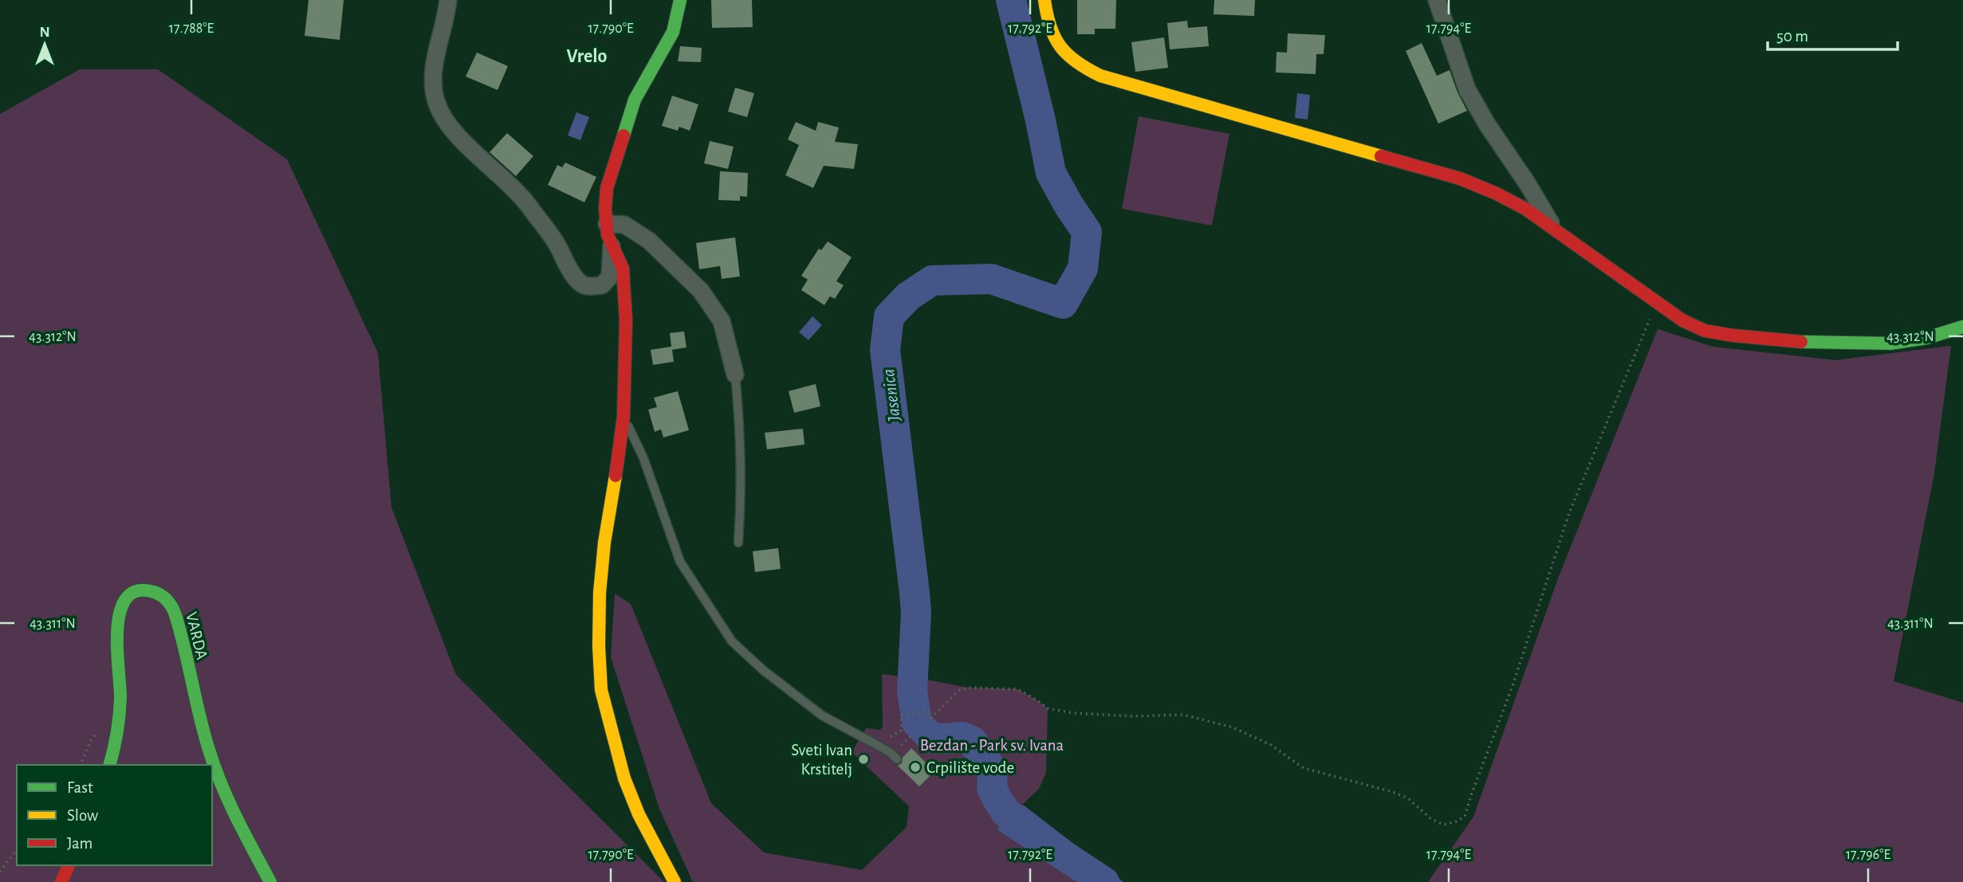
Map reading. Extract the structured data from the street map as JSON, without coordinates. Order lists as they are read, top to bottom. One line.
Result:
{"streets":{"street":["VARDA"]},"districts":["Vrelo"],"water":["Jasenica"],"parks":["Bezdan - Park sv. Ivana"],"places":["Sveti Ivan Krstitelj","Crpilište vode"],"legend":["Fast","Slow","Jam"],"scale_bar":"50 m","north":"top","coordinates":["17.788°E","17.790°E","17.792°E","17.794°E","43.312°N","43.311°N","17.796°E"]}
